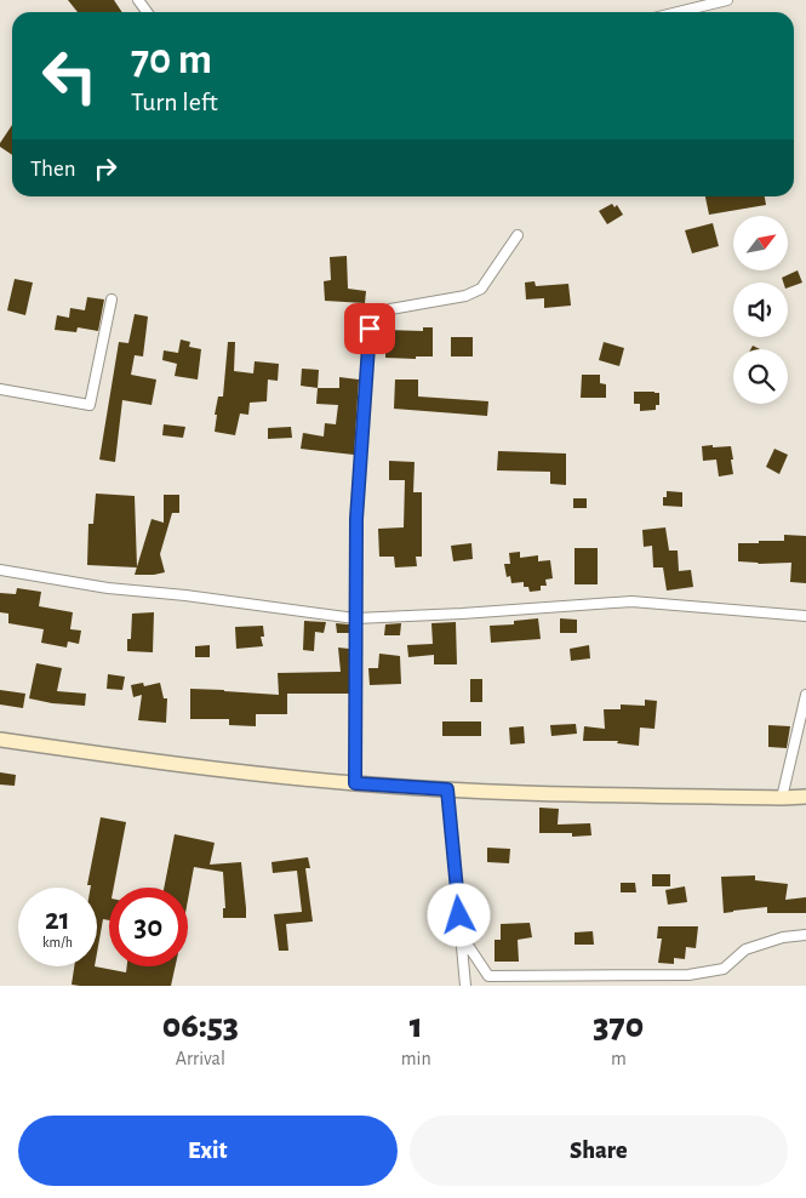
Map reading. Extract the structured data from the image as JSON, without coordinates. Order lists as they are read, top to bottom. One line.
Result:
{"north":"top right","page":{"turn":["70 m","Turn left"],"then":"Then","speed":"21 km/h","limit":"30","eta":["06:53","Arrival","1","min","370","m"],"buttons":["Exit","Share"]}}
